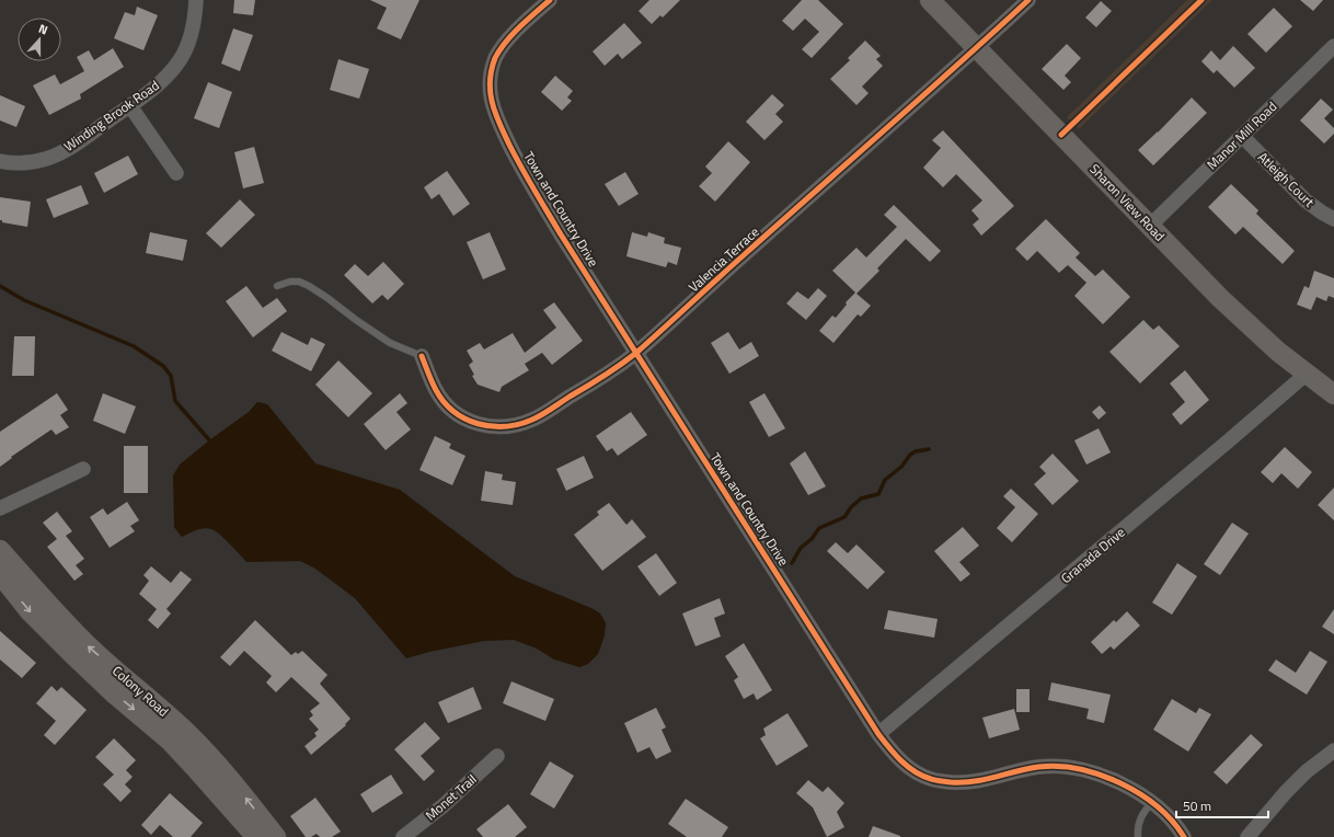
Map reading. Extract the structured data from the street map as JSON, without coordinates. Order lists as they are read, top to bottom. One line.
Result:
{"streets":{"main road":["Sharon View Road","Colony Road"],"street":["Winding Brook Road","Manor Mill Road","Atleigh Court","Town and Country Drive","Valencia Terrace","Granada Drive","Monet Trail"]},"crossings":[["Manor Mill Road","Atleigh Court"],["Manor Mill Road","Sharon View Road"],["Sharon View Road","Valencia Terrace"],["Sharon View Road","Granada Drive"],["Town and Country Drive","Valencia Terrace"],["Town and Country Drive","Granada Drive"]],"scale_bar":"50 m","north":"top"}
